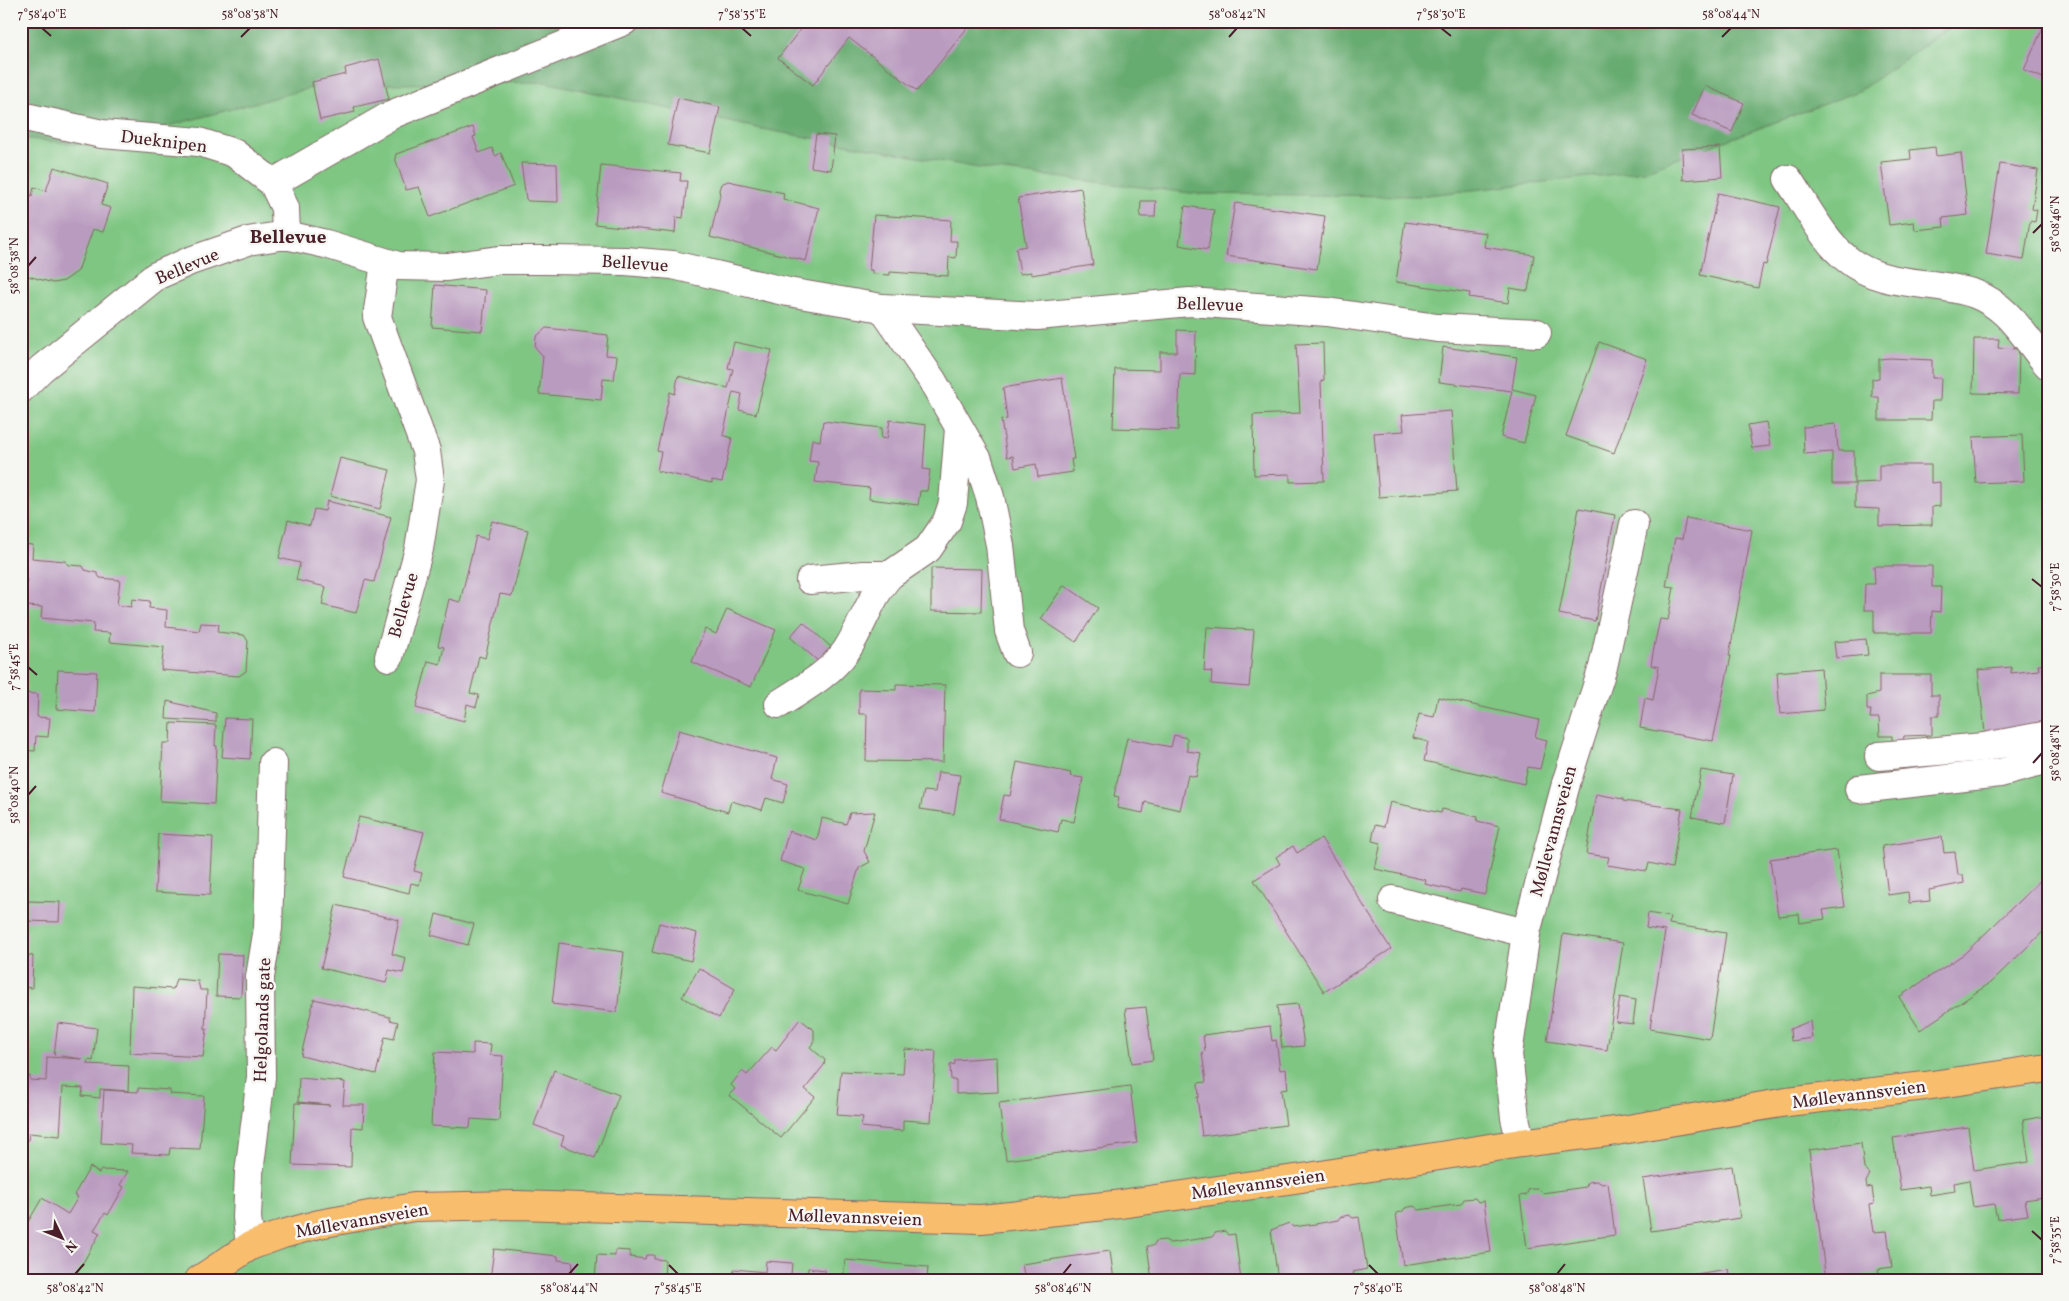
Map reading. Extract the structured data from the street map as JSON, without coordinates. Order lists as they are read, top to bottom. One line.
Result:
{"streets":{"main road":["Møllevannsveien"],"street":["Dueknipen","Bellevue","Helgolands gate"]},"crossings":[["Dueknipen","Bellevue"],["Møllevannsveien","Helgolands gate"]],"districts":["Bellevue"],"north":"bottom right","coordinates":["7°58'40\"E","58°08'38\"N","7°58'35\"E","58°08'42\"N","7°58'30\"E","58°08'44\"N","58°08'46\"N","7°58'45\"E","58°08'48\"N","58°08'40\"N"]}
